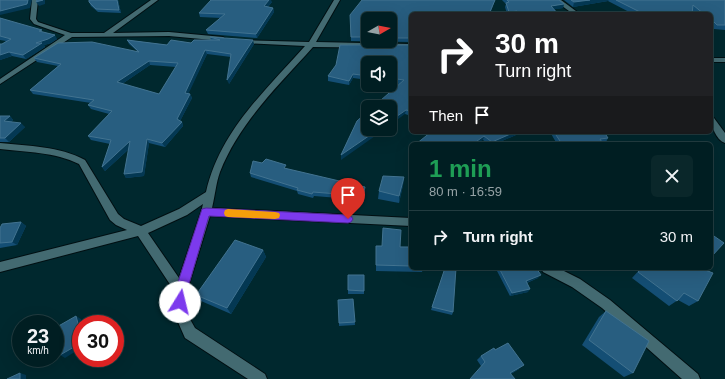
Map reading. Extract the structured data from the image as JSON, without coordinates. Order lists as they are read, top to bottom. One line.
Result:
{"north":"right","page":{"turn":["30 m","Turn right"],"then":"Then","heading":["1 min","80 m · 16:59"],"list":[{"name":"Turn right","value":"30 m"}],"speed":"23 km/h","limit":"30"}}
